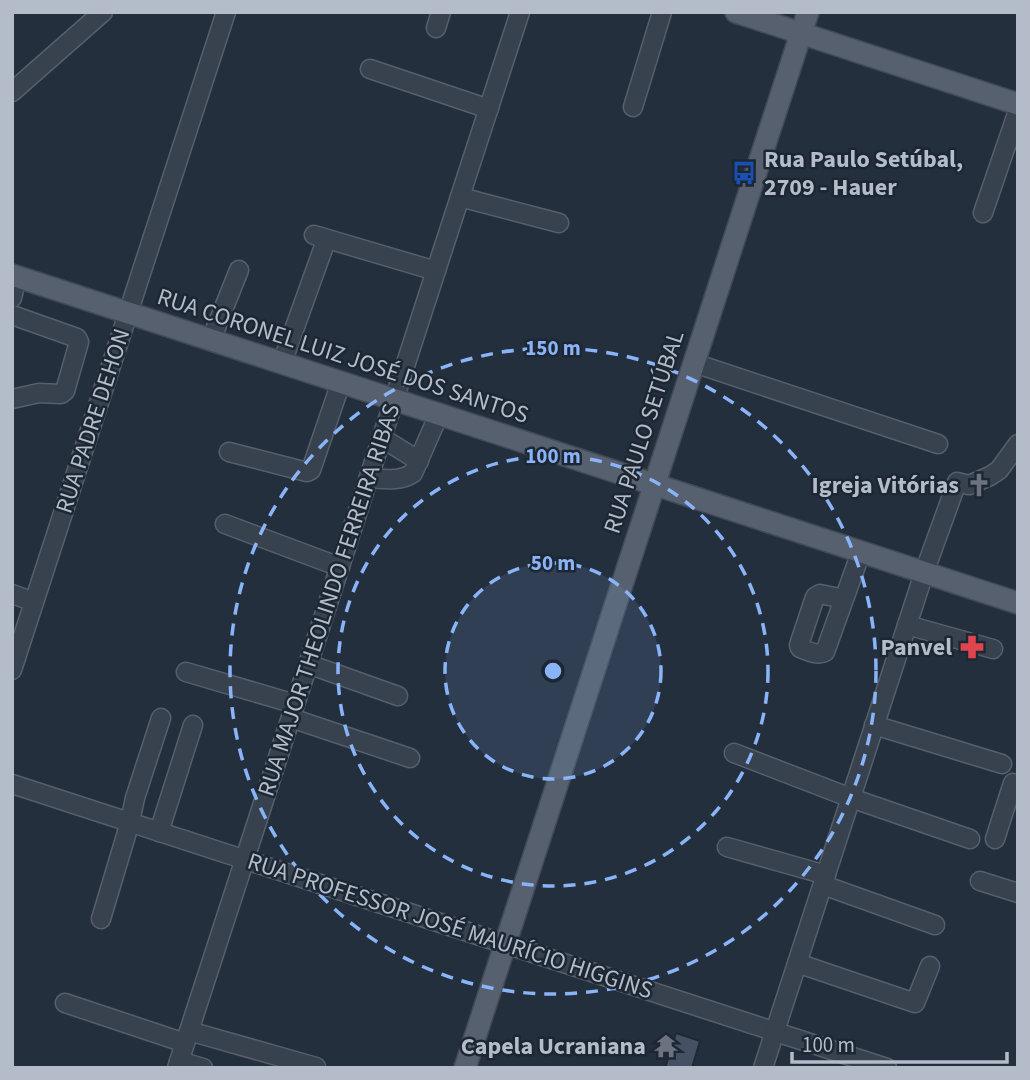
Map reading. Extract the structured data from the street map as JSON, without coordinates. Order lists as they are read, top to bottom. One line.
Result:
{"streets":{"main road":["RUA CORONEL LUIZ JOSÉ DOS SANTOS","RUA PAULO SETÚBAL"],"street":["RUA PADRE DEHON","RUA MAJOR THEOLINDO FERREIRA RIBAS","RUA PROFESSOR JOSÉ MAURÍCIO HIGGINS"]},"crossings":[["RUA CORONEL LUIZ JOSÉ DOS SANTOS","RUA PADRE DEHON"],["RUA CORONEL LUIZ JOSÉ DOS SANTOS","RUA PAULO SETÚBAL"],["RUA CORONEL LUIZ JOSÉ DOS SANTOS","RUA MAJOR THEOLINDO FERREIRA RIBAS"],["RUA PAULO SETÚBAL","RUA PROFESSOR JOSÉ MAURÍCIO HIGGINS"],["RUA MAJOR THEOLINDO FERREIRA RIBAS","RUA PROFESSOR JOSÉ MAURÍCIO HIGGINS"]],"places":{"bus stop":["Rua Paulo Setúbal, 2709 - Hauer"],"church":["Igreja Vitórias"],"pharmacy":["Panvel"],"temple":["Capela Ucraniana"]},"scale_bar":"100 m","rings":["150 m","100 m","50 m"]}
